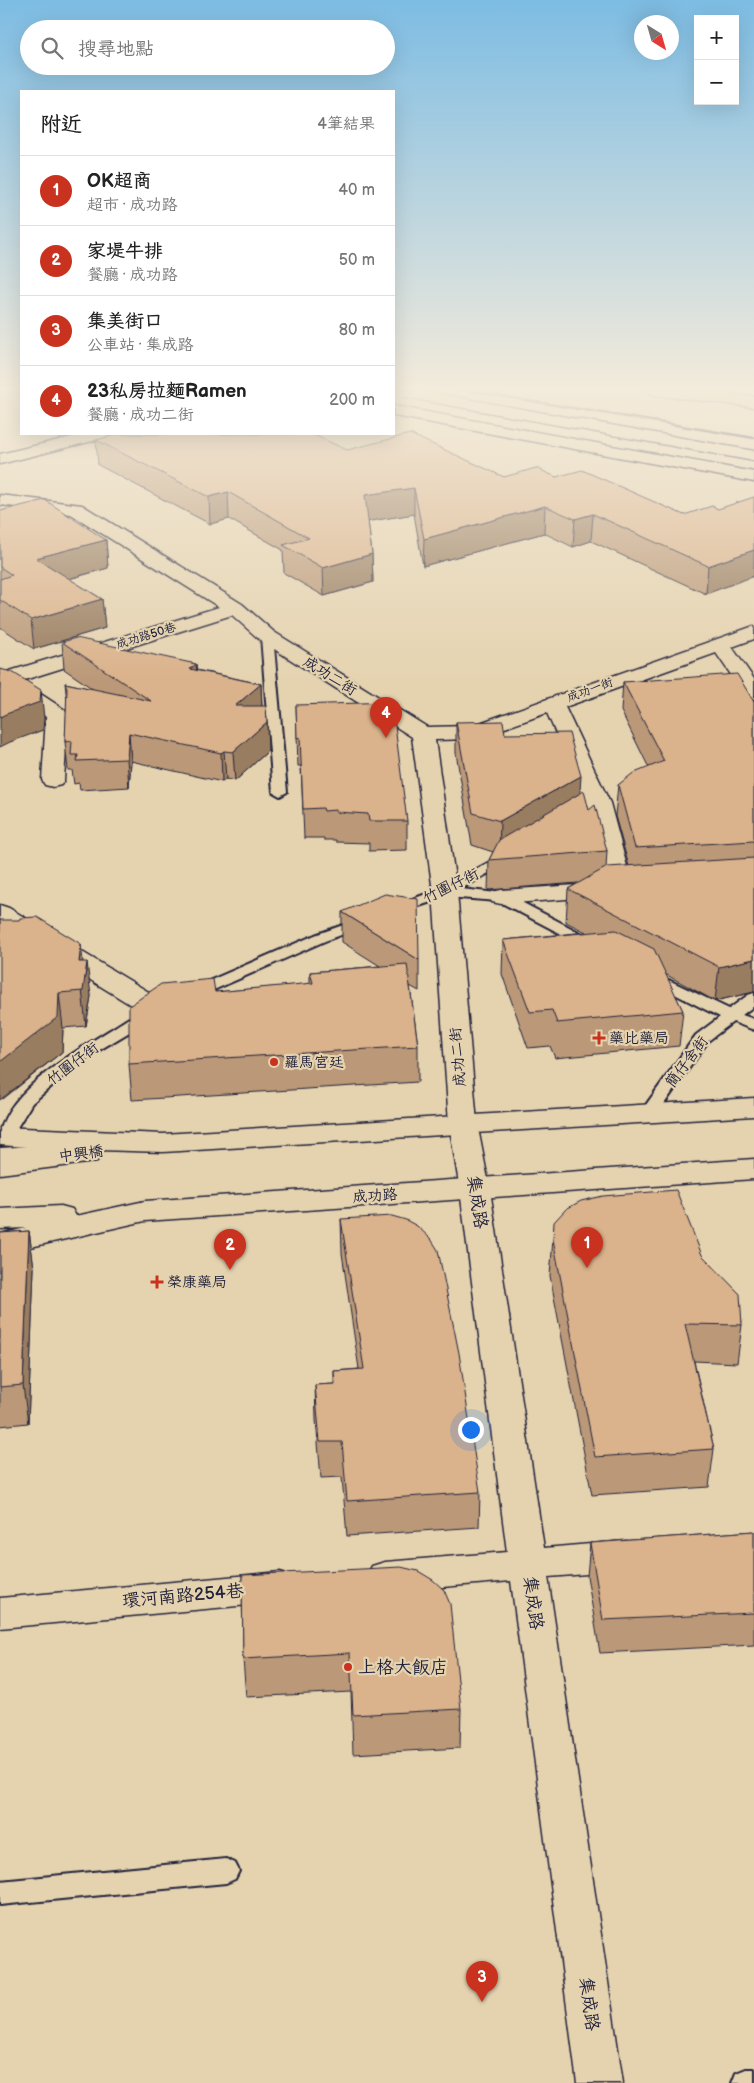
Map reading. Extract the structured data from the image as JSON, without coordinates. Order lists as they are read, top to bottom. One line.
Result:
{"streets":{"street":["成功路50巷","成功二街","成功一街","中興橋","成功路","集成路","環河南路254巷"],"lane":["竹圍仔街","簡仔舍街"]},"crossings":[["成功路50巷","成功二街"],["成功二街","成功一街"],["成功二街","竹圍仔街"],["成功二街","集成路"],["成功路","集成路"]],"places":{"health":["藥比藥局","榮康藥局"],"other":["羅馬宮廷","上格大飯店"]},"north":"bottom right","page":{"map_buttons":["+","−"],"search":"搜尋地點","heading":["附近","4筆結果"],"list":[{"mark":"1","name":"OK超商","note":"超市 · 成功路","value":"40 m"},{"mark":"2","name":"家堤牛排","note":"餐廳 · 成功路","value":"50 m"},{"mark":"3","name":"集美街口","note":"公車站 · 集成路","value":"80 m"},{"mark":"4","name":"23私房拉麵Ramen","note":"餐廳 · 成功二街","value":"200 m"}],"pins":["4","1","2","3"]}}
